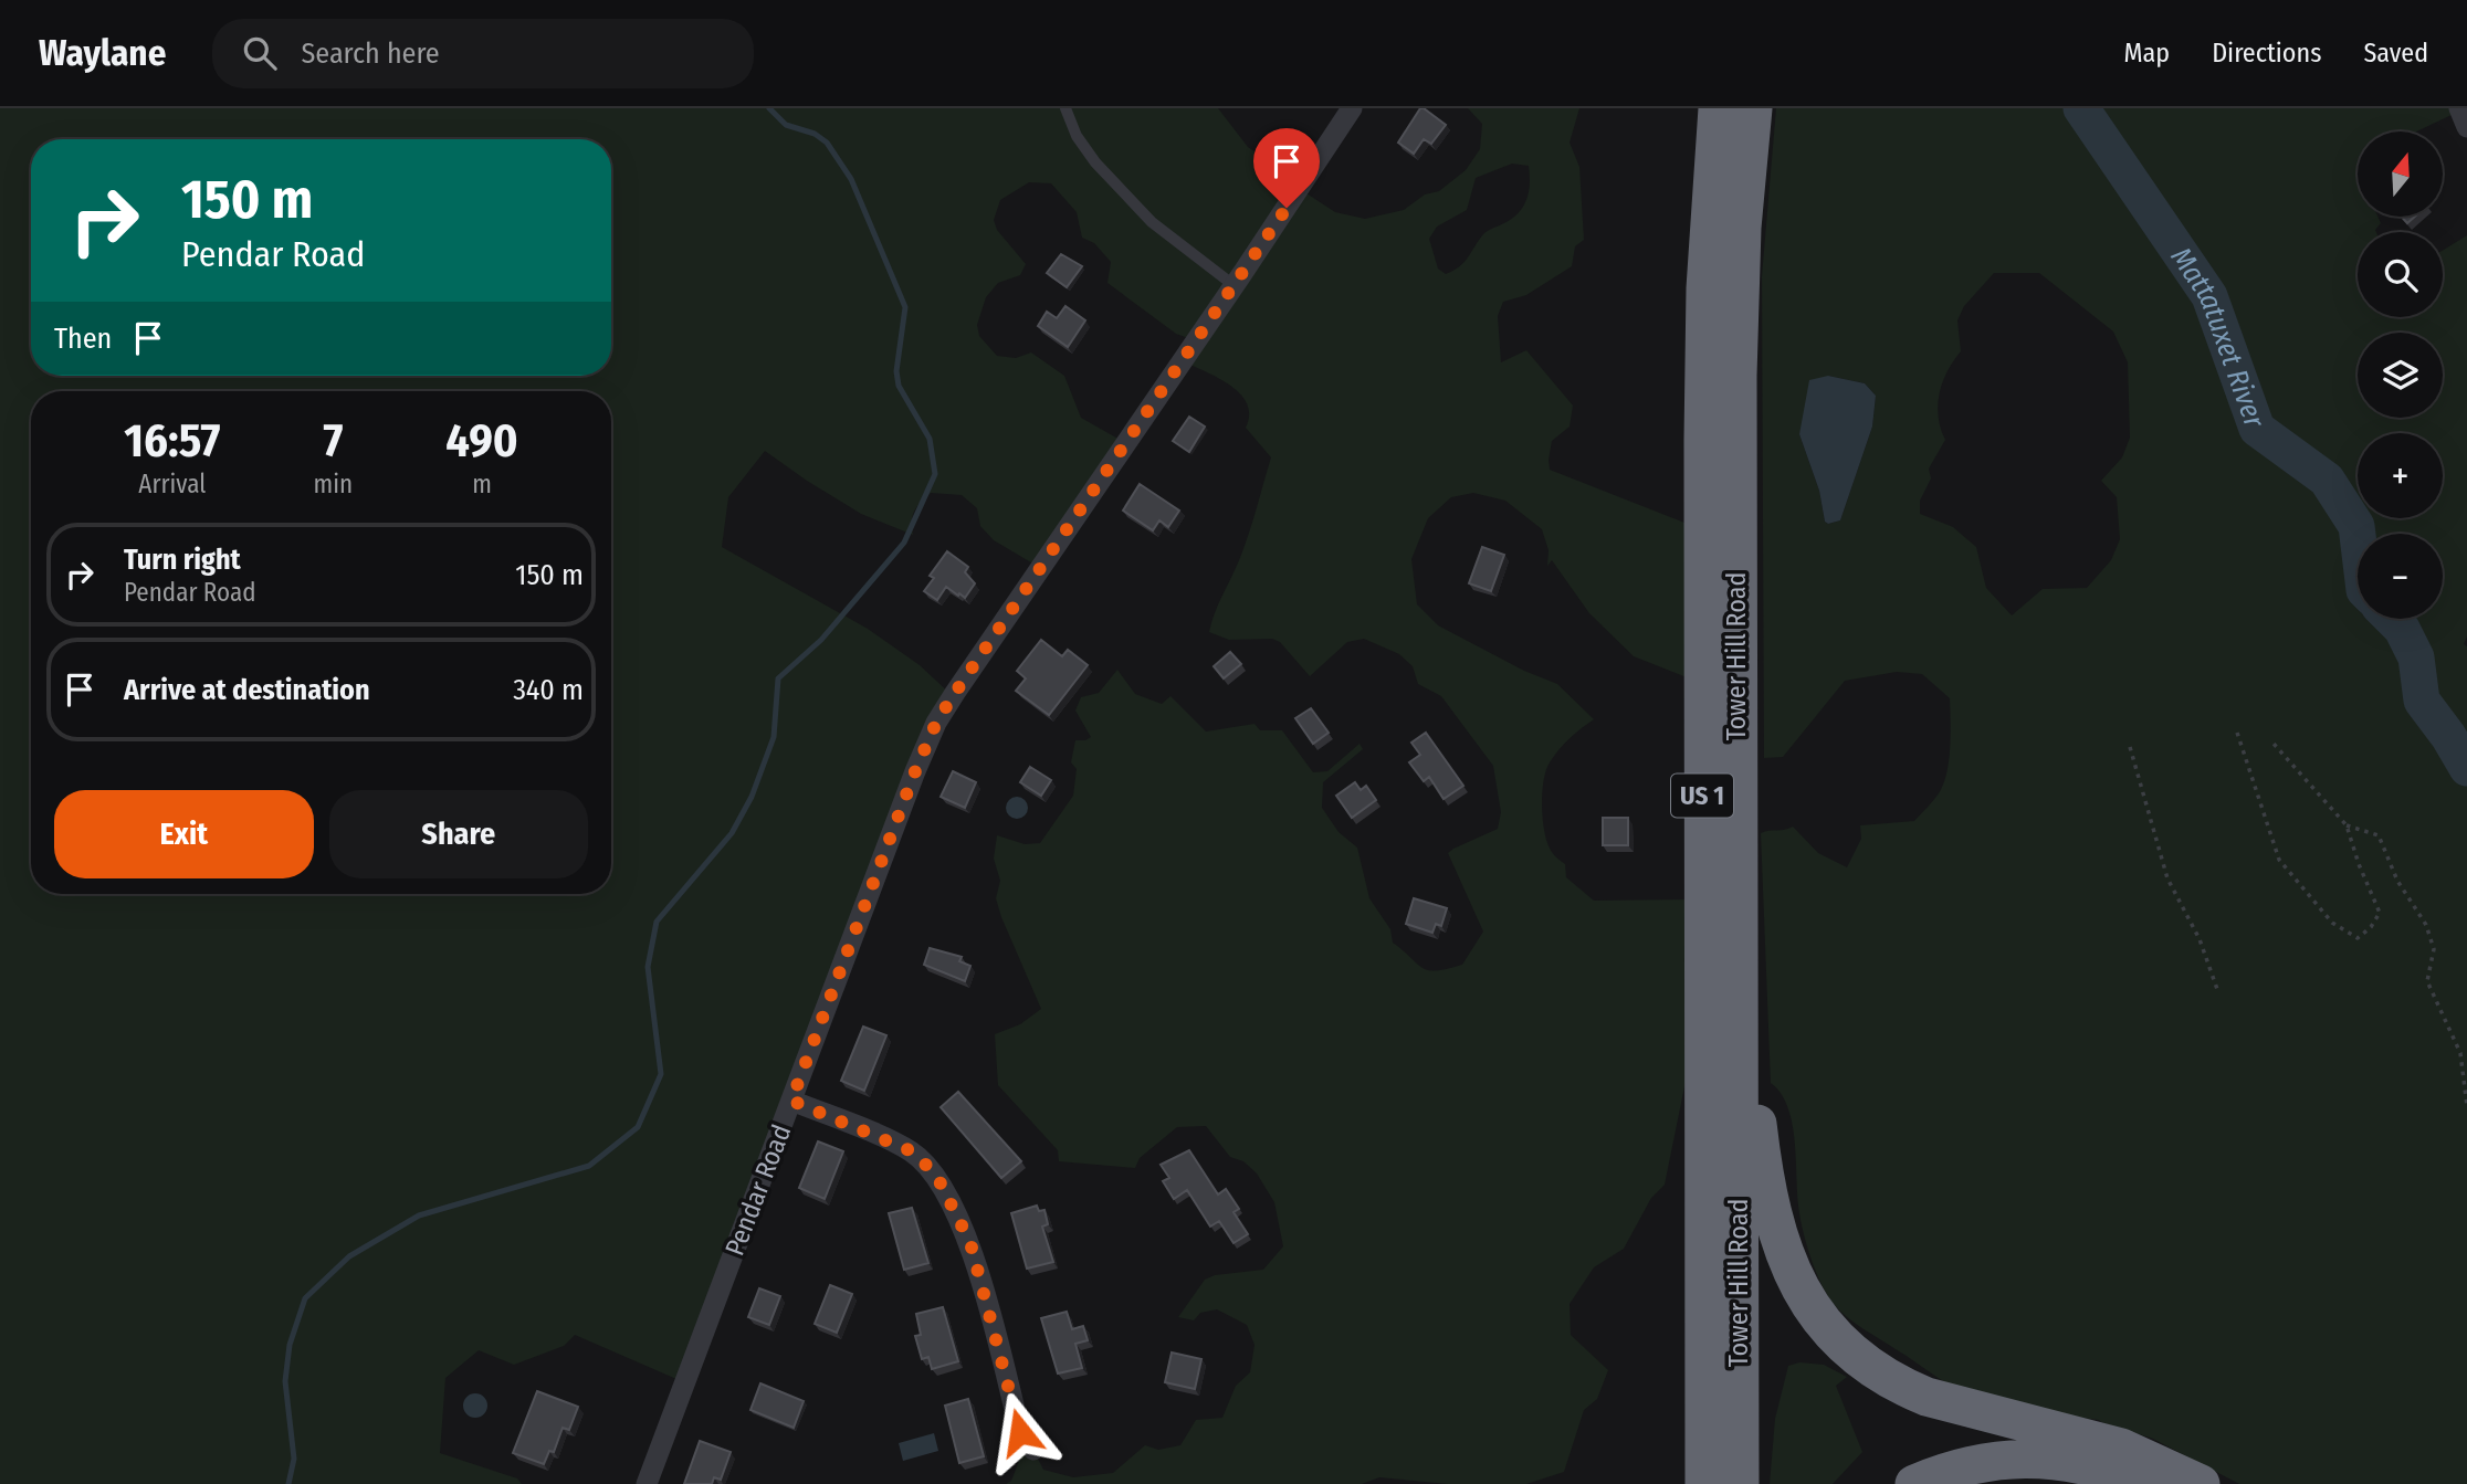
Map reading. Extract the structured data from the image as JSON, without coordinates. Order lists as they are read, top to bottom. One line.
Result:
{"streets":{"highway":["Tower Hill Road","US 1"],"street":["Pendar Road"]},"water":["Mattatuxet River"],"north":"top","page":{"header":"Waylane","search":"Search here","nav":["Map","Directions","Saved"],"map_buttons":["+","−"],"turn":["150 m","Pendar Road"],"then":"Then","eta":["16:57","Arrival","7","min","490","m"],"list":[{"name":"Turn right","note":"Pendar Road","value":"150 m"},{"name":"Arrive at destination","value":"340 m"}],"buttons":["Exit","Share"]}}
